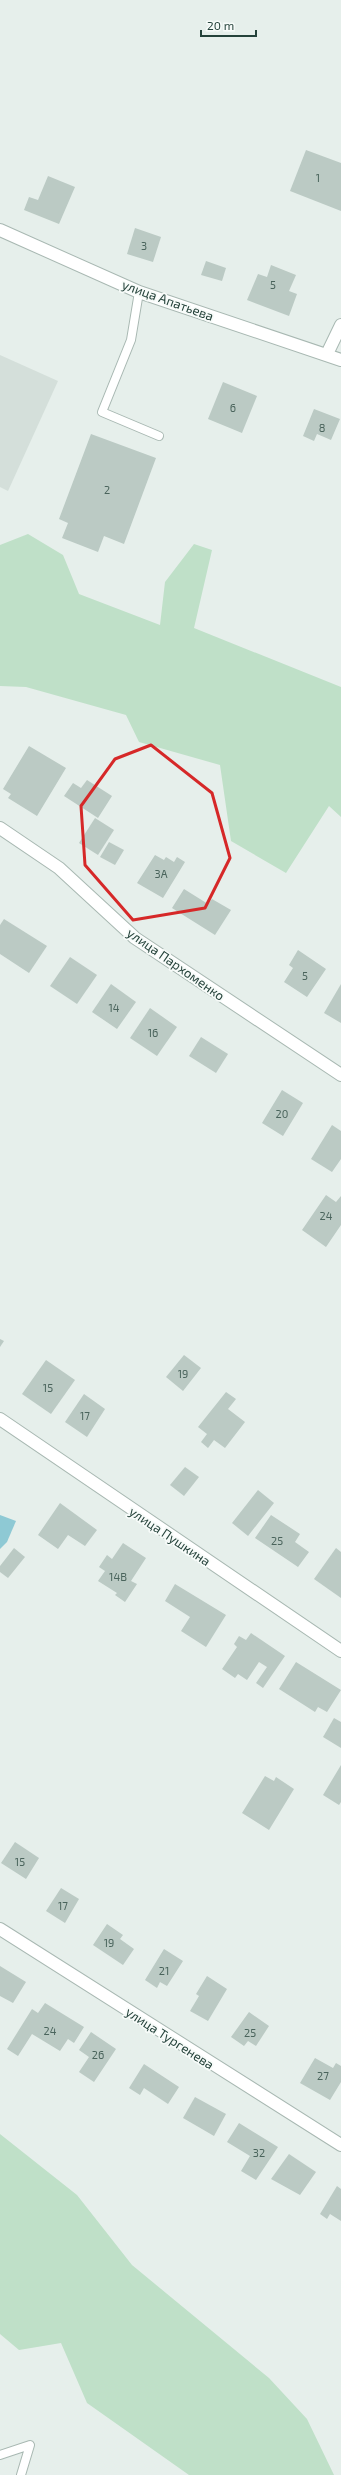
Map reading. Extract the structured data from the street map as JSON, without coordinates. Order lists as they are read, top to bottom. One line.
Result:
{"streets":{"street":["улица Апатьева","улица Пархоменко","улица Пушкина","улица Тургенева"]},"house_numbers":["1","3","5","6","8","2","3А","5","14","16","20","24","19","15","17","25","14В","15","17","19","21","24","25","26","27","32"],"scale_bar":"20 m"}
